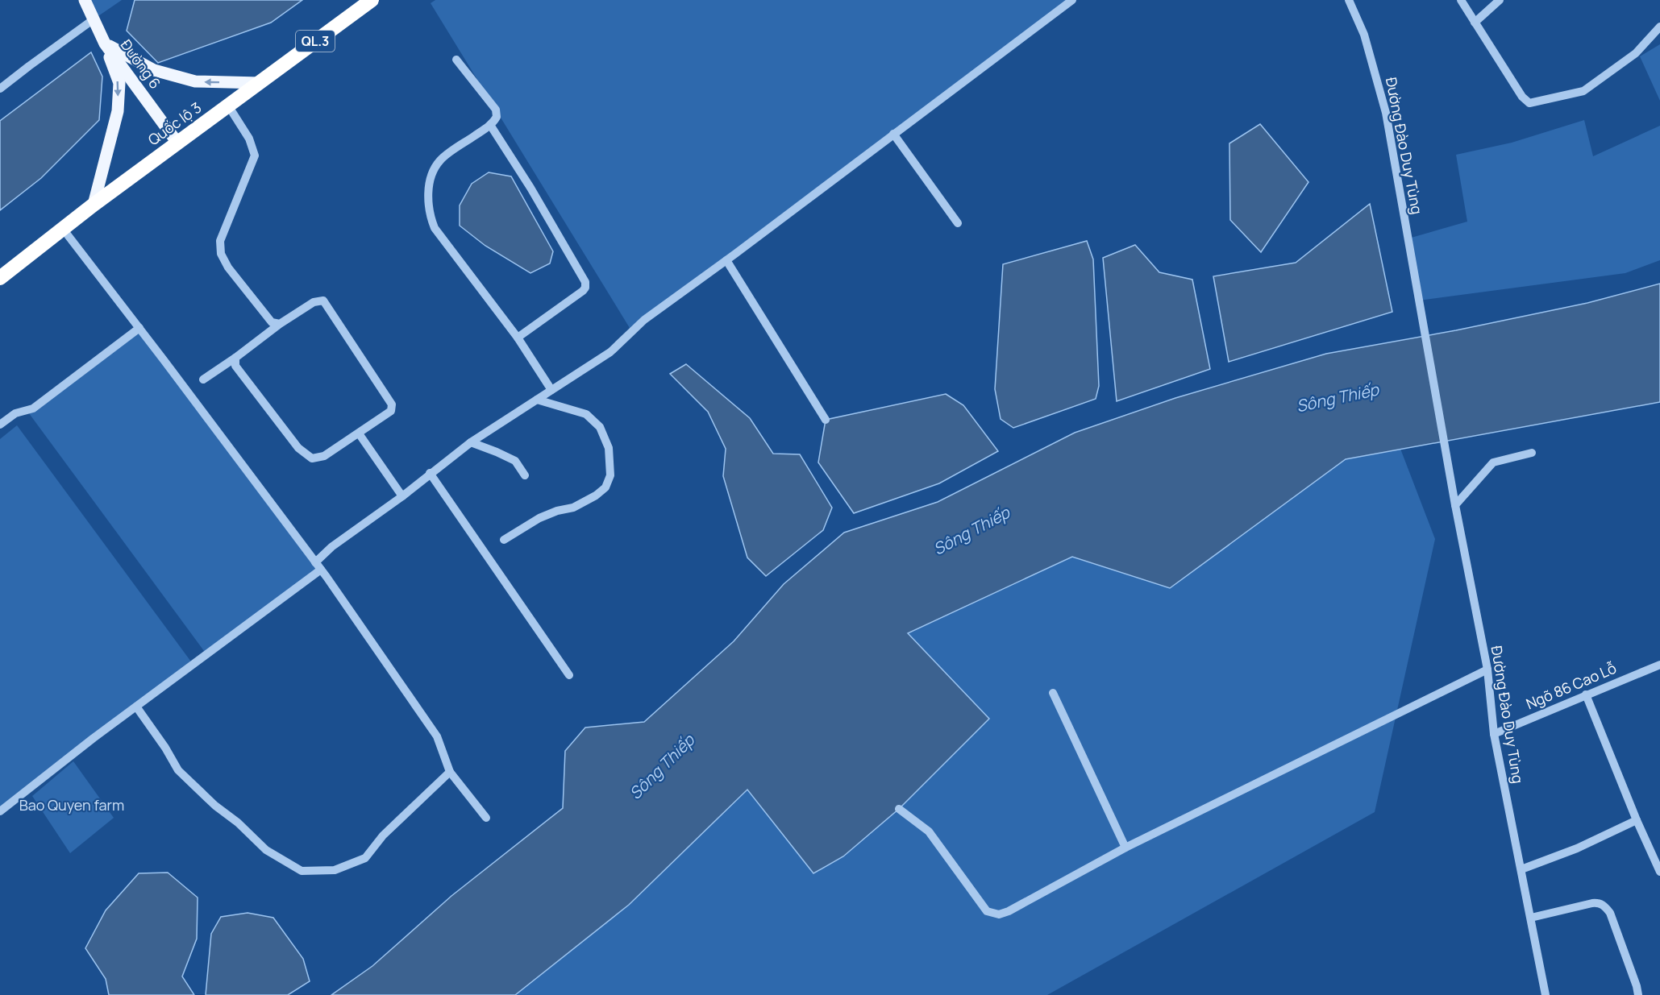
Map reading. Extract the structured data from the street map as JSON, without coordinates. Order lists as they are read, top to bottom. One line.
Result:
{"streets":{"highway":["QL.3","Quốc lộ 3"],"main road":["Đường 6"],"street":["Đường Đào Duy Tùng","Ngõ 86 Cao Lỗ"]},"crossings":[["Đường 6","Quốc lộ 3"],["Đường Đào Duy Tùng","Ngõ 86 Cao Lỗ"]],"water":["Sông Thiếp"],"parks":["Bao Quyen farm"]}
